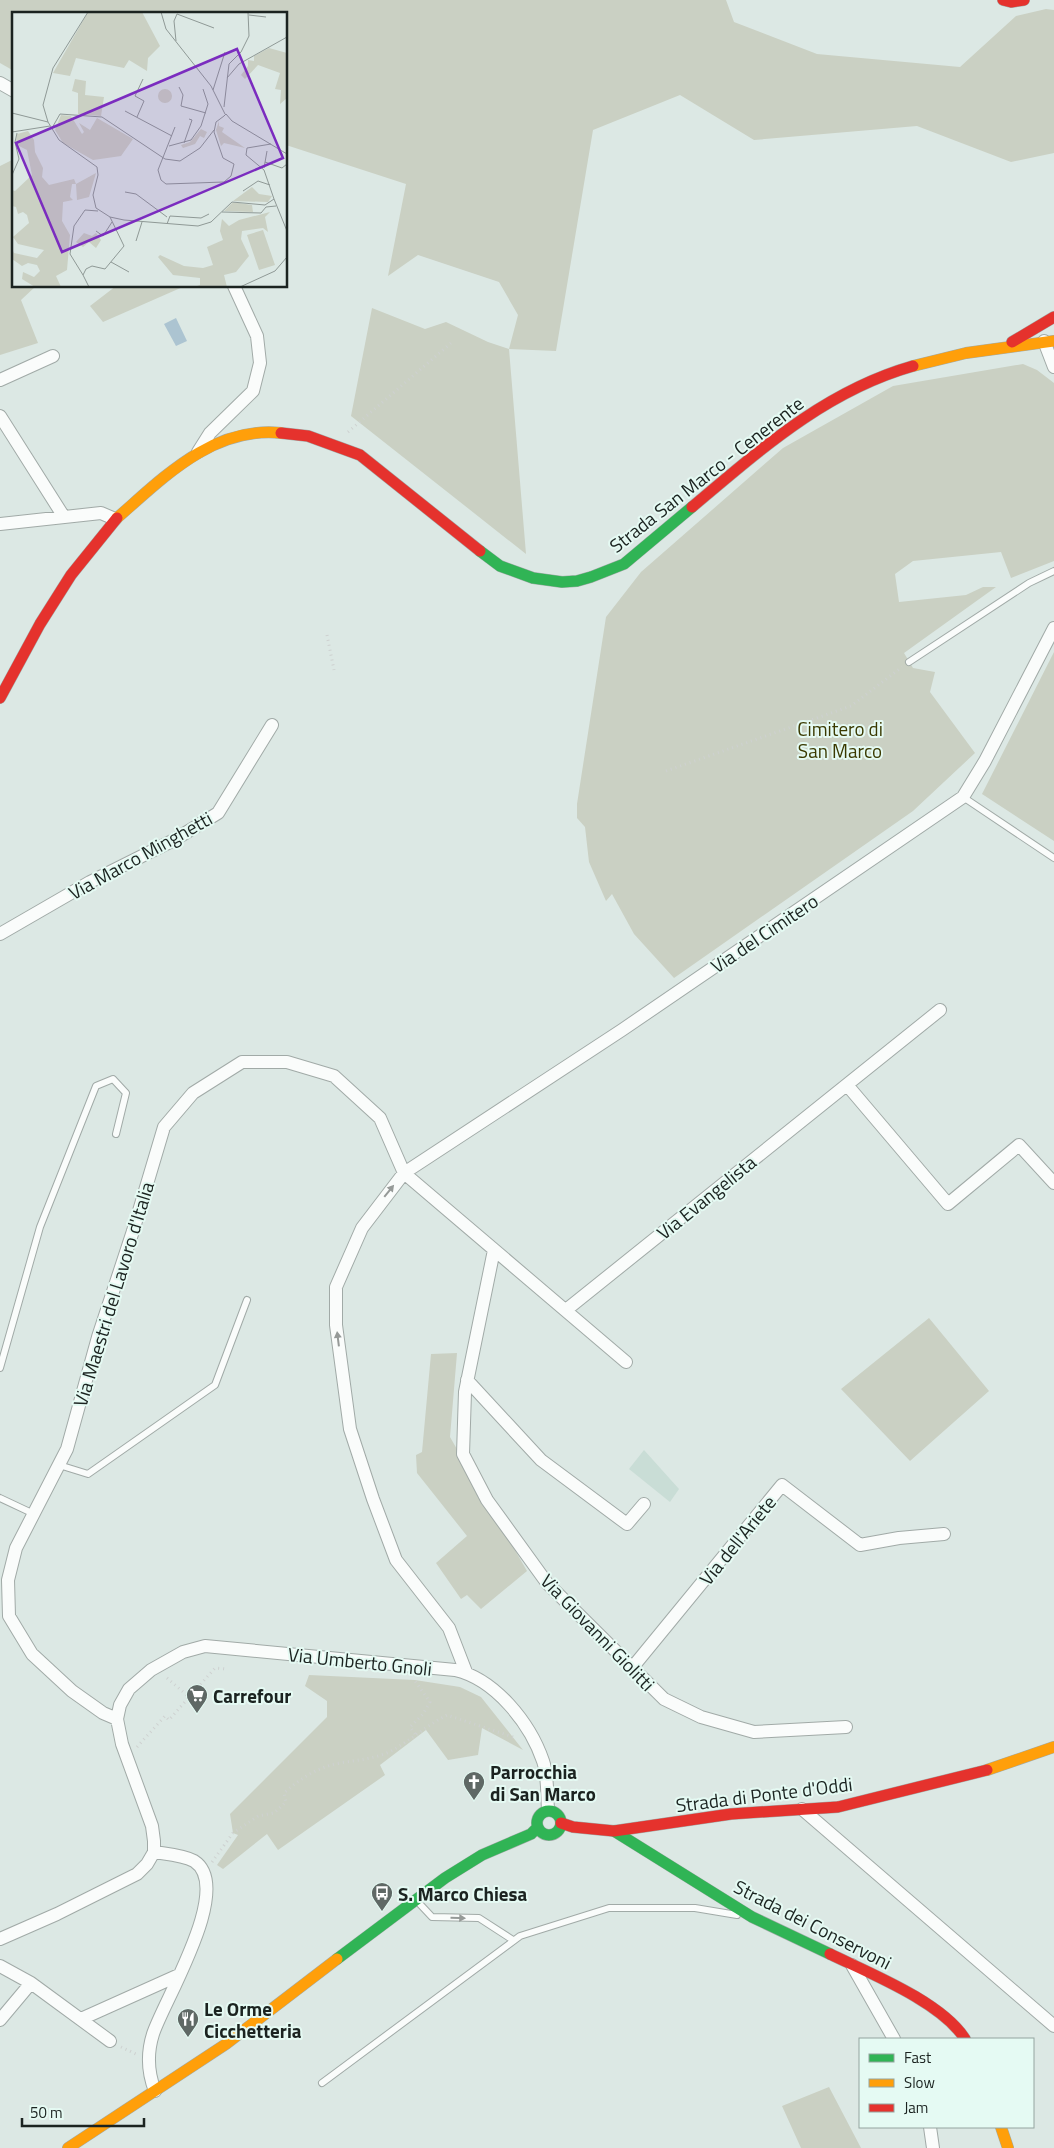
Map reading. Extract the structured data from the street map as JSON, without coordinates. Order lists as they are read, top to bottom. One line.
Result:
{"streets":{"street":["Strada San Marco - Cenerente","Via Marco Minghetti","Via del Cimitero","Via Evangelista","Via Maestri del Lavoro d'Italia","Via dell'Ariete","Via Giovanni Giolitti","Via Umberto Gnoli","Strada di Ponte d'Oddi","Strada dei Conservoni"]},"crossings":[["Via del Cimitero","Via Maestri del Lavoro d'Italia"],["Via del Cimitero","Via Umberto Gnoli"],["Via Maestri del Lavoro d'Italia","Via Umberto Gnoli"],["Via dell'Ariete","Via Giovanni Giolitti"],["Via Umberto Gnoli","Strada di Ponte d'Oddi"],["Strada di Ponte d'Oddi","Strada dei Conservoni"]],"one_way":["Via del Cimitero"],"parks":["Cimitero di San Marco"],"places":{"supermarket":["Carrefour"],"church":["Parrocchia di San Marco"],"bus stop":["S. Marco Chiesa"],"restaurant":["Le Orme Cicchetteria"]},"legend":["Fast","Slow","Jam"],"scale_bar":"50 m"}
